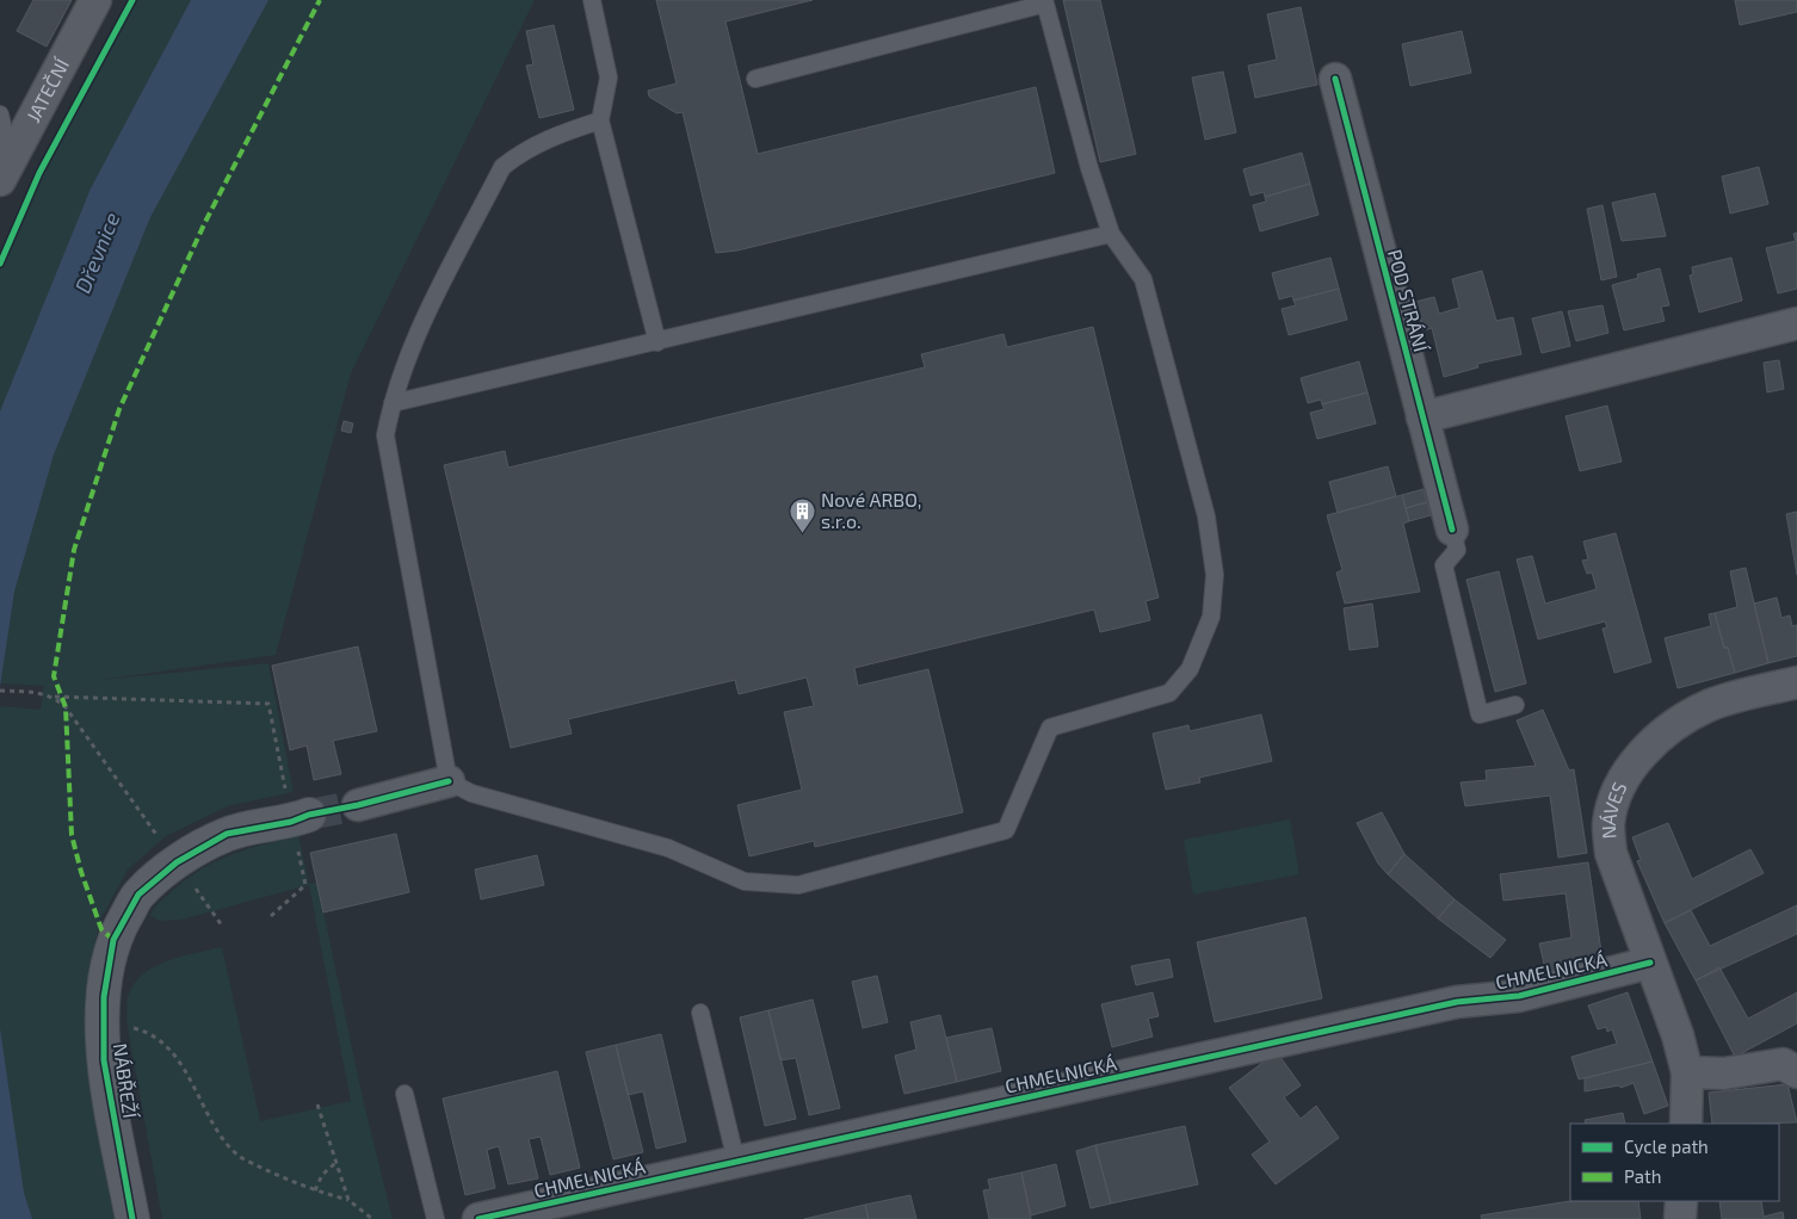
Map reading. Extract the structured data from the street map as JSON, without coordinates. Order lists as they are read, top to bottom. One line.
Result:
{"streets":{"street":["JATEČNÍ","POD STRÁNÍ","NÁVES","CHMELNICKÁ","NÁBŘEŽÍ"]},"crossings":[["NÁVES","CHMELNICKÁ"]],"water":["Dřevnice"],"places":{"building":["Nové ARBO, s.r.o."]},"legend":["Cycle path","Path"]}
